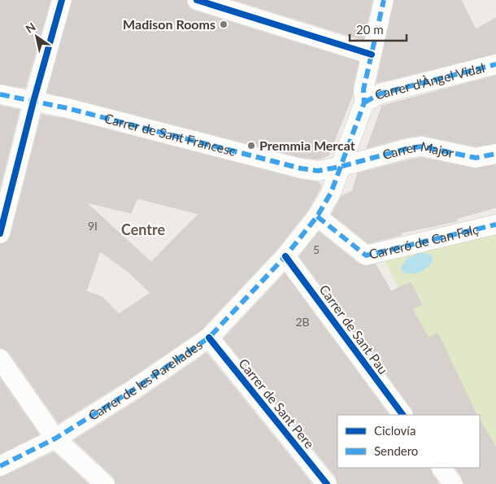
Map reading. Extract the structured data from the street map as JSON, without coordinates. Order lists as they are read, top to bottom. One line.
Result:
{"streets":{"street":["Carrer d'Àngel Vidal","Carrer de Sant Francesc","Carrer Major","Carreró de Can Falç","Carrer de Sant Pau","Carrer de les Parellades","Carrer de Sant Pere"]},"crossings":[["Carrer d'Àngel Vidal","Carrer de les Parellades"],["Carrer de Sant Francesc","Carrer Major"],["Carrer de Sant Francesc","Carrer de les Parellades"],["Carrer Major","Carrer de les Parellades"],["Carreró de Can Falç","Carrer de les Parellades"],["Carrer de Sant Pau","Carrer de les Parellades"],["Carrer de les Parellades","Carrer de Sant Pere"]],"districts":["Centre"],"places":["Madison Rooms","Premmia Mercat"],"house_numbers":["9I","5","2B"],"legend":["Ciclovía","Sendero"],"scale_bar":"20 m","north":"top left"}
